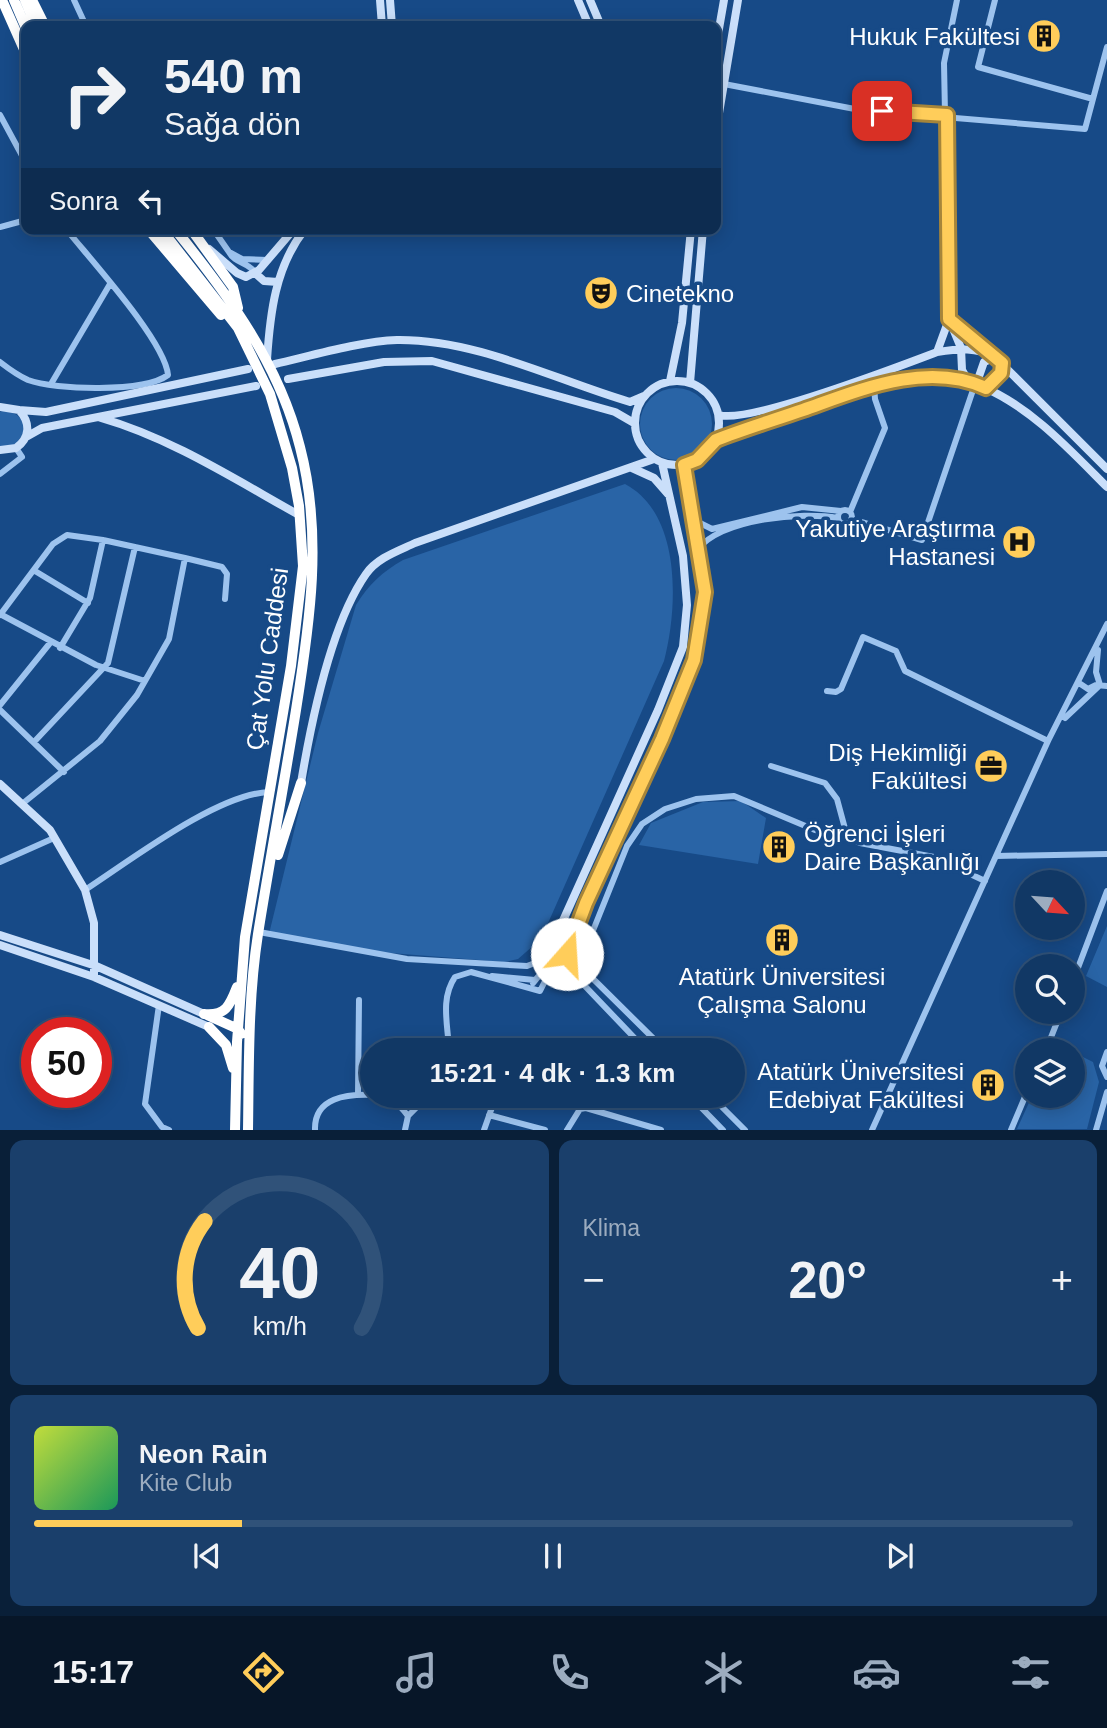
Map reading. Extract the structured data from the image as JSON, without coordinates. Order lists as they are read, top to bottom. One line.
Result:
{"streets":{"highway":["Çat Yolu Caddesi"]},"places":{"building":["Hukuk Fakültesi","Öğrenci İşleri Daire Başkanlığı","Atatürk Üniversitesi Çalışma Salonu","Atatürk Üniversitesi Edebiyat Fakültesi"],"theatre":["Cinetekno"],"hospital":["Yakutiye Araştırma Hastanesi"],"office":["Diş Hekimliği Fakültesi"]},"north":"bottom right","page":{"turn":["540 m","Sağa dön"],"then":"Sonra","limit":"50","trip":"15:21 · 4 dk · 1.3 km","tile":"Klima","heat":["−","20°","+"],"song":["Neon Rain","Kite Club"],"tabs":"15:17","gauge":["40","km/h"]}}
